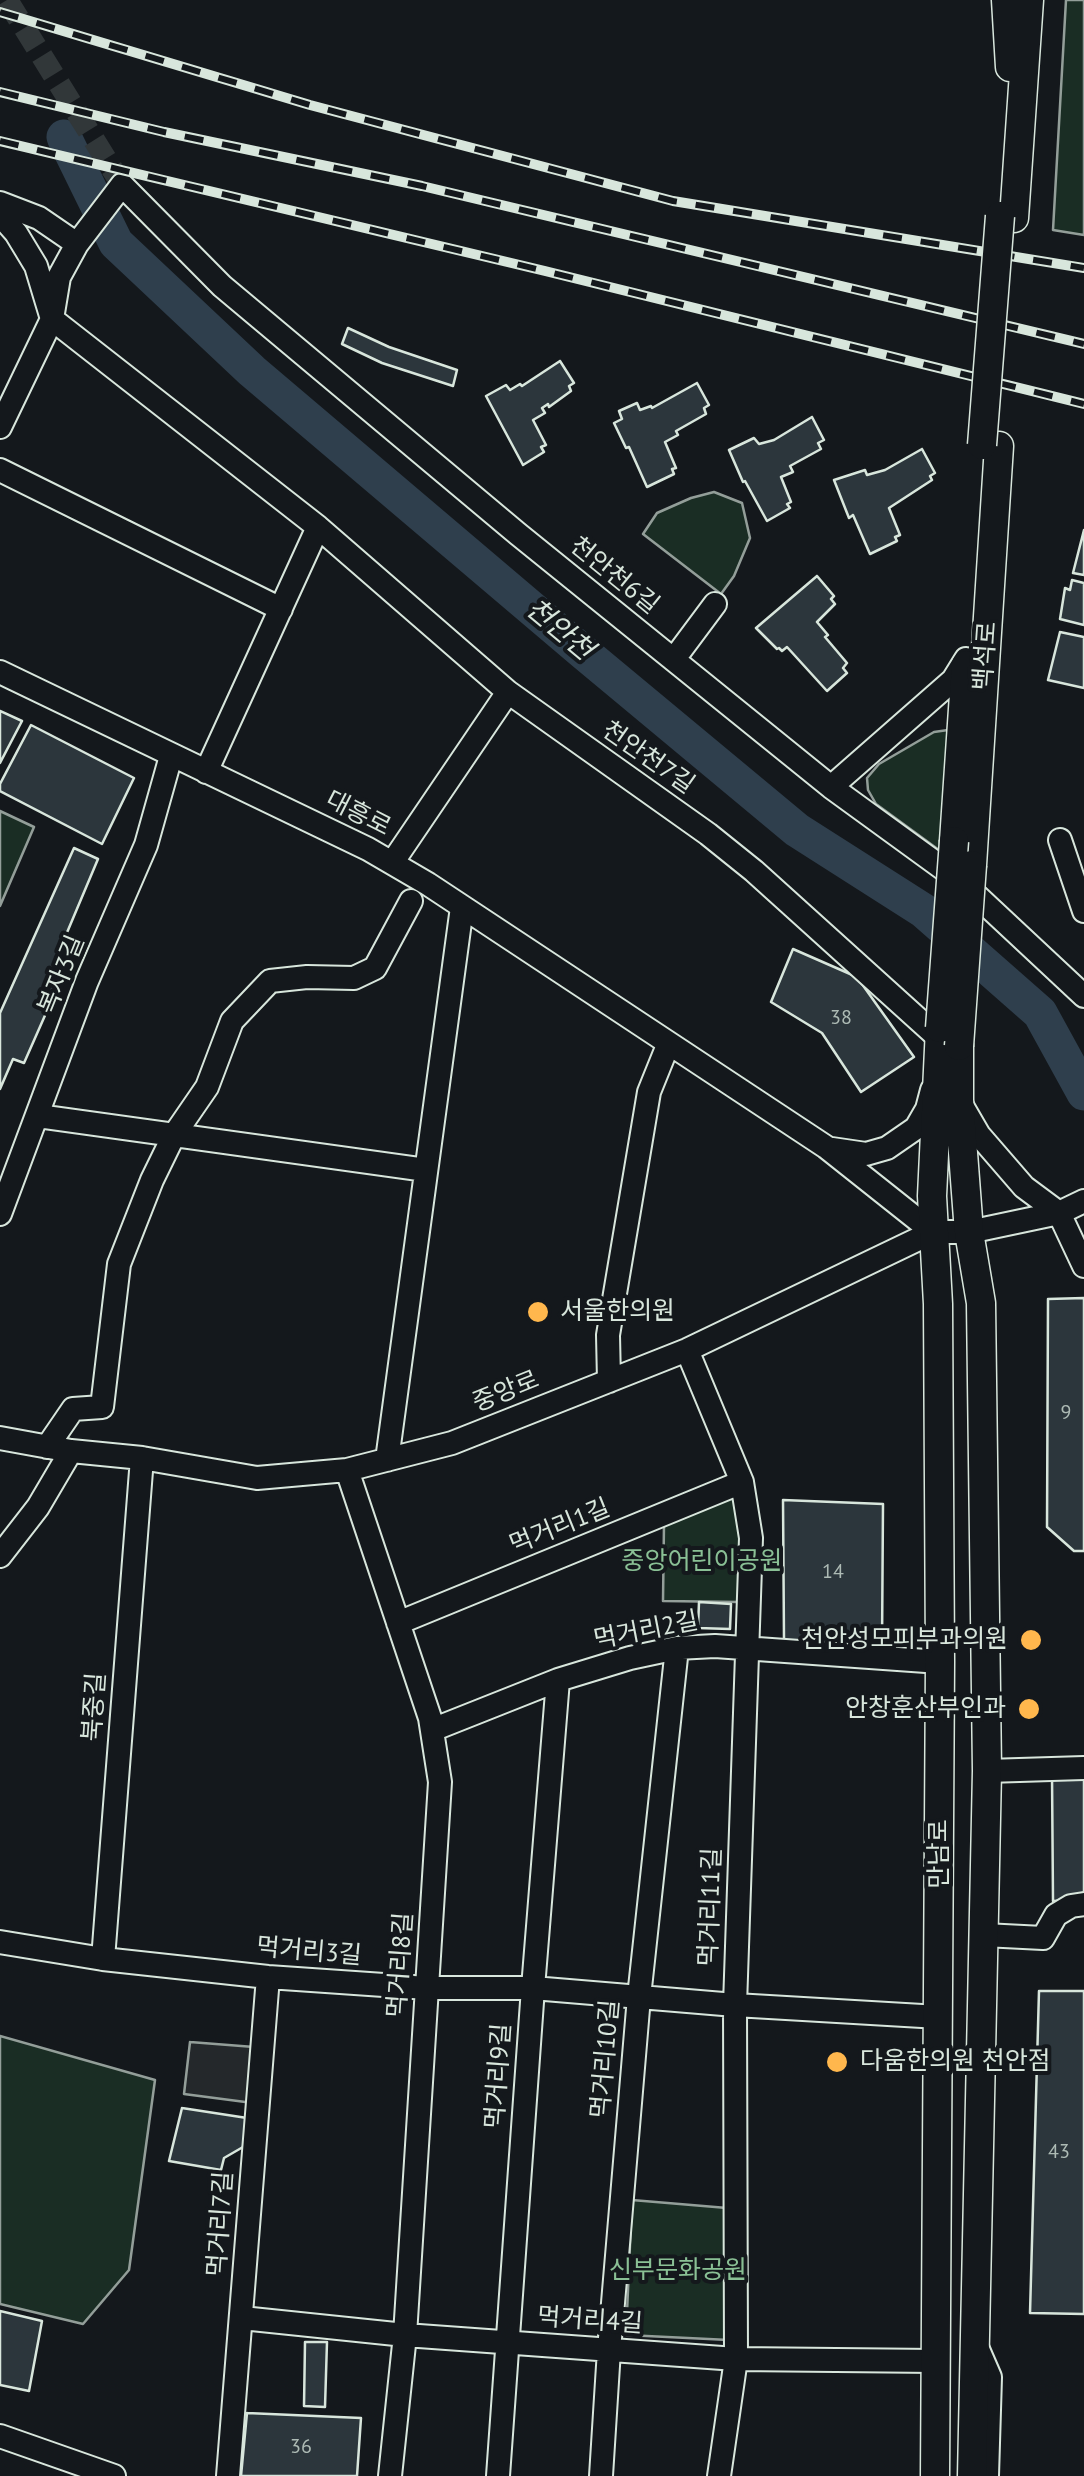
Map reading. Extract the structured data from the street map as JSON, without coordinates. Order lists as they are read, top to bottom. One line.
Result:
{"streets":{"main road":["백석로","만남로"],"street":["천안천6길","천안천7길","대흥로","복자3길","중앙로","먹거리1길","먹거리2길","북중길","먹거리11길","먹거리3길","먹거리8길","먹거리10길","먹거리9길","먹거리7길","먹거리4길"]},"crossings":[["백석로","천안천7길"],["대흥로","복자3길"],["대흥로","중앙로"],["대흥로","만남로"],["중앙로","북중길"],["중앙로","만남로"],["중앙로","먹거리11길"],["중앙로","먹거리8길"],["먹거리1길","먹거리11길"],["먹거리1길","먹거리8길"],["먹거리2길","만남로"],["먹거리2길","먹거리11길"],["먹거리2길","먹거리8길"],["먹거리2길","먹거리10길"],["먹거리2길","먹거리9길"],["북중길","먹거리3길"],["만남로","먹거리3길"],["만남로","먹거리4길"],["먹거리11길","먹거리3길"],["먹거리11길","먹거리4길"],["먹거리3길","먹거리8길"],["먹거리3길","먹거리10길"],["먹거리3길","먹거리9길"],["먹거리3길","먹거리7길"],["먹거리8길","먹거리4길"],["먹거리10길","먹거리4길"],["먹거리9길","먹거리4길"],["먹거리7길","먹거리4길"]],"water":["천안천"],"parks":["중앙어린이공원","신부문화공원"],"places":["서울한의원","천안성모피부과의원","안창훈산부인과","다움한의원 천안점"],"house_numbers":["38","9","14","43","36"]}
